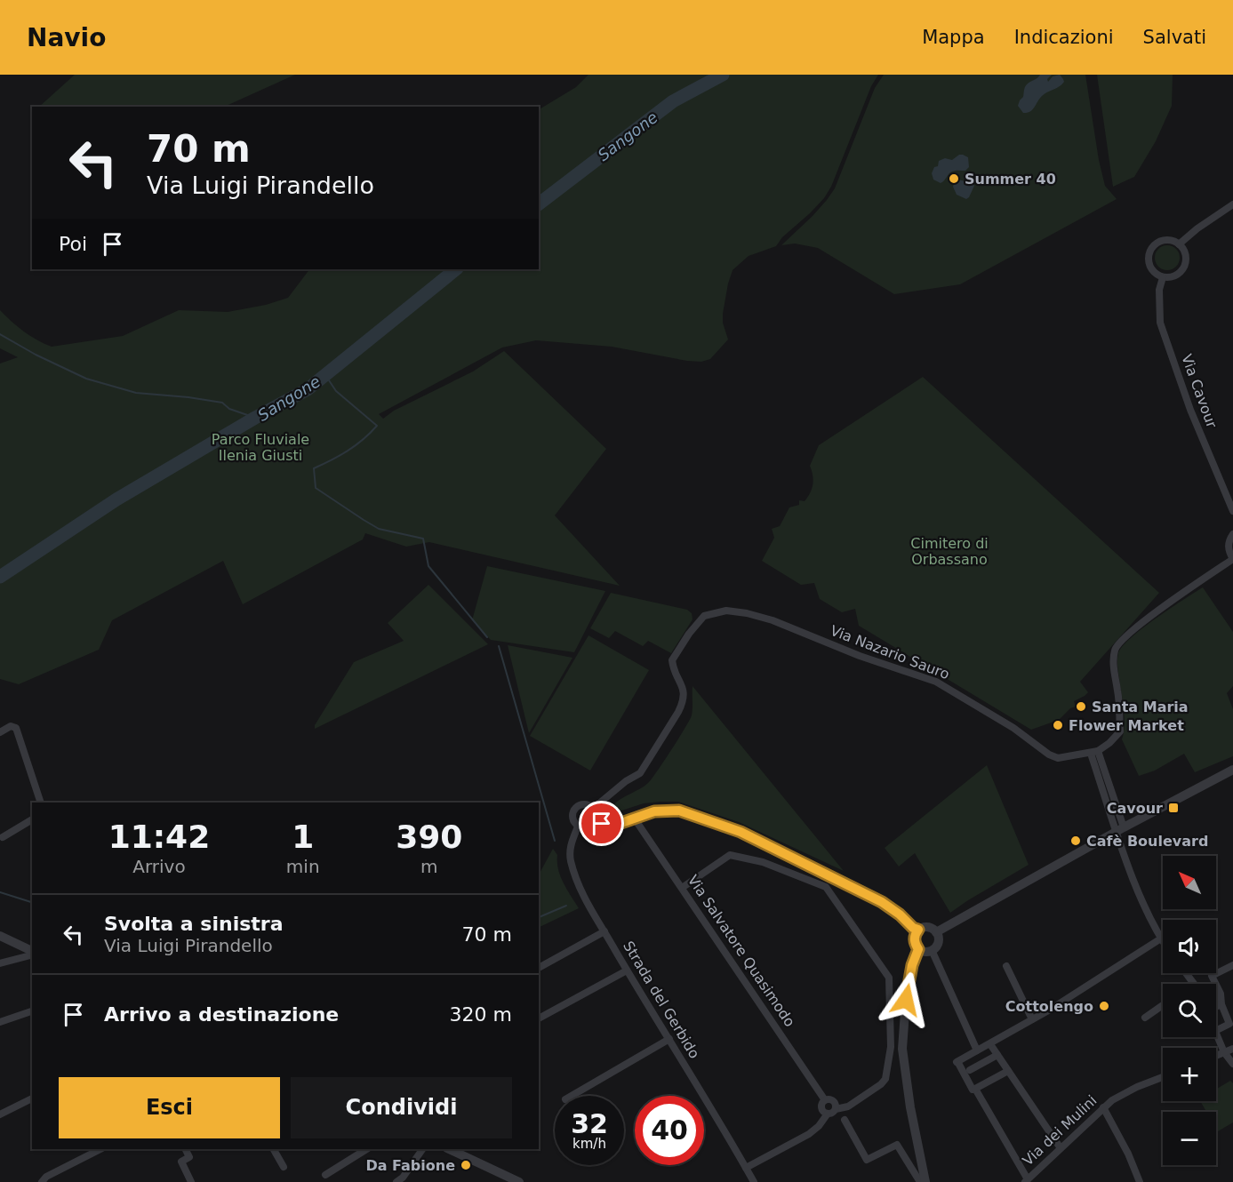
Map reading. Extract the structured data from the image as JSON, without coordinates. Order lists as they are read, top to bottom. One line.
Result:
{"streets":{"street":["Via Cavour","Via Nazario Sauro","Via Salvatore Quasimodo","Strada del Gerbido","Via dei Mulini"]},"crossings":[["Via Nazario Sauro","Strada del Gerbido"]],"water":["Sangone"],"parks":["Parco Fluviale Ilenia Giusti","Cimitero di Orbassano"],"places":{"other":["Summer 40","Santa Maria","Flower Market","Cafè Boulevard","Cottolengo","Da Fabione"],"transit":["Cavour"]},"north":"top left","page":{"header":"Navio","nav":["Mappa","Indicazioni","Salvati"],"turn":["70 m","Via Luigi Pirandello"],"then":"Poi","eta":["11:42","Arrivo","1","min","390","m"],"map_buttons":["+","−"],"list":[{"name":"Svolta a sinistra","note":"Via Luigi Pirandello","value":"70 m"},{"name":"Arrivo a destinazione","value":"320 m"}],"buttons":["Esci","Condividi"],"speed":"32 km/h","limit":"40"}}
